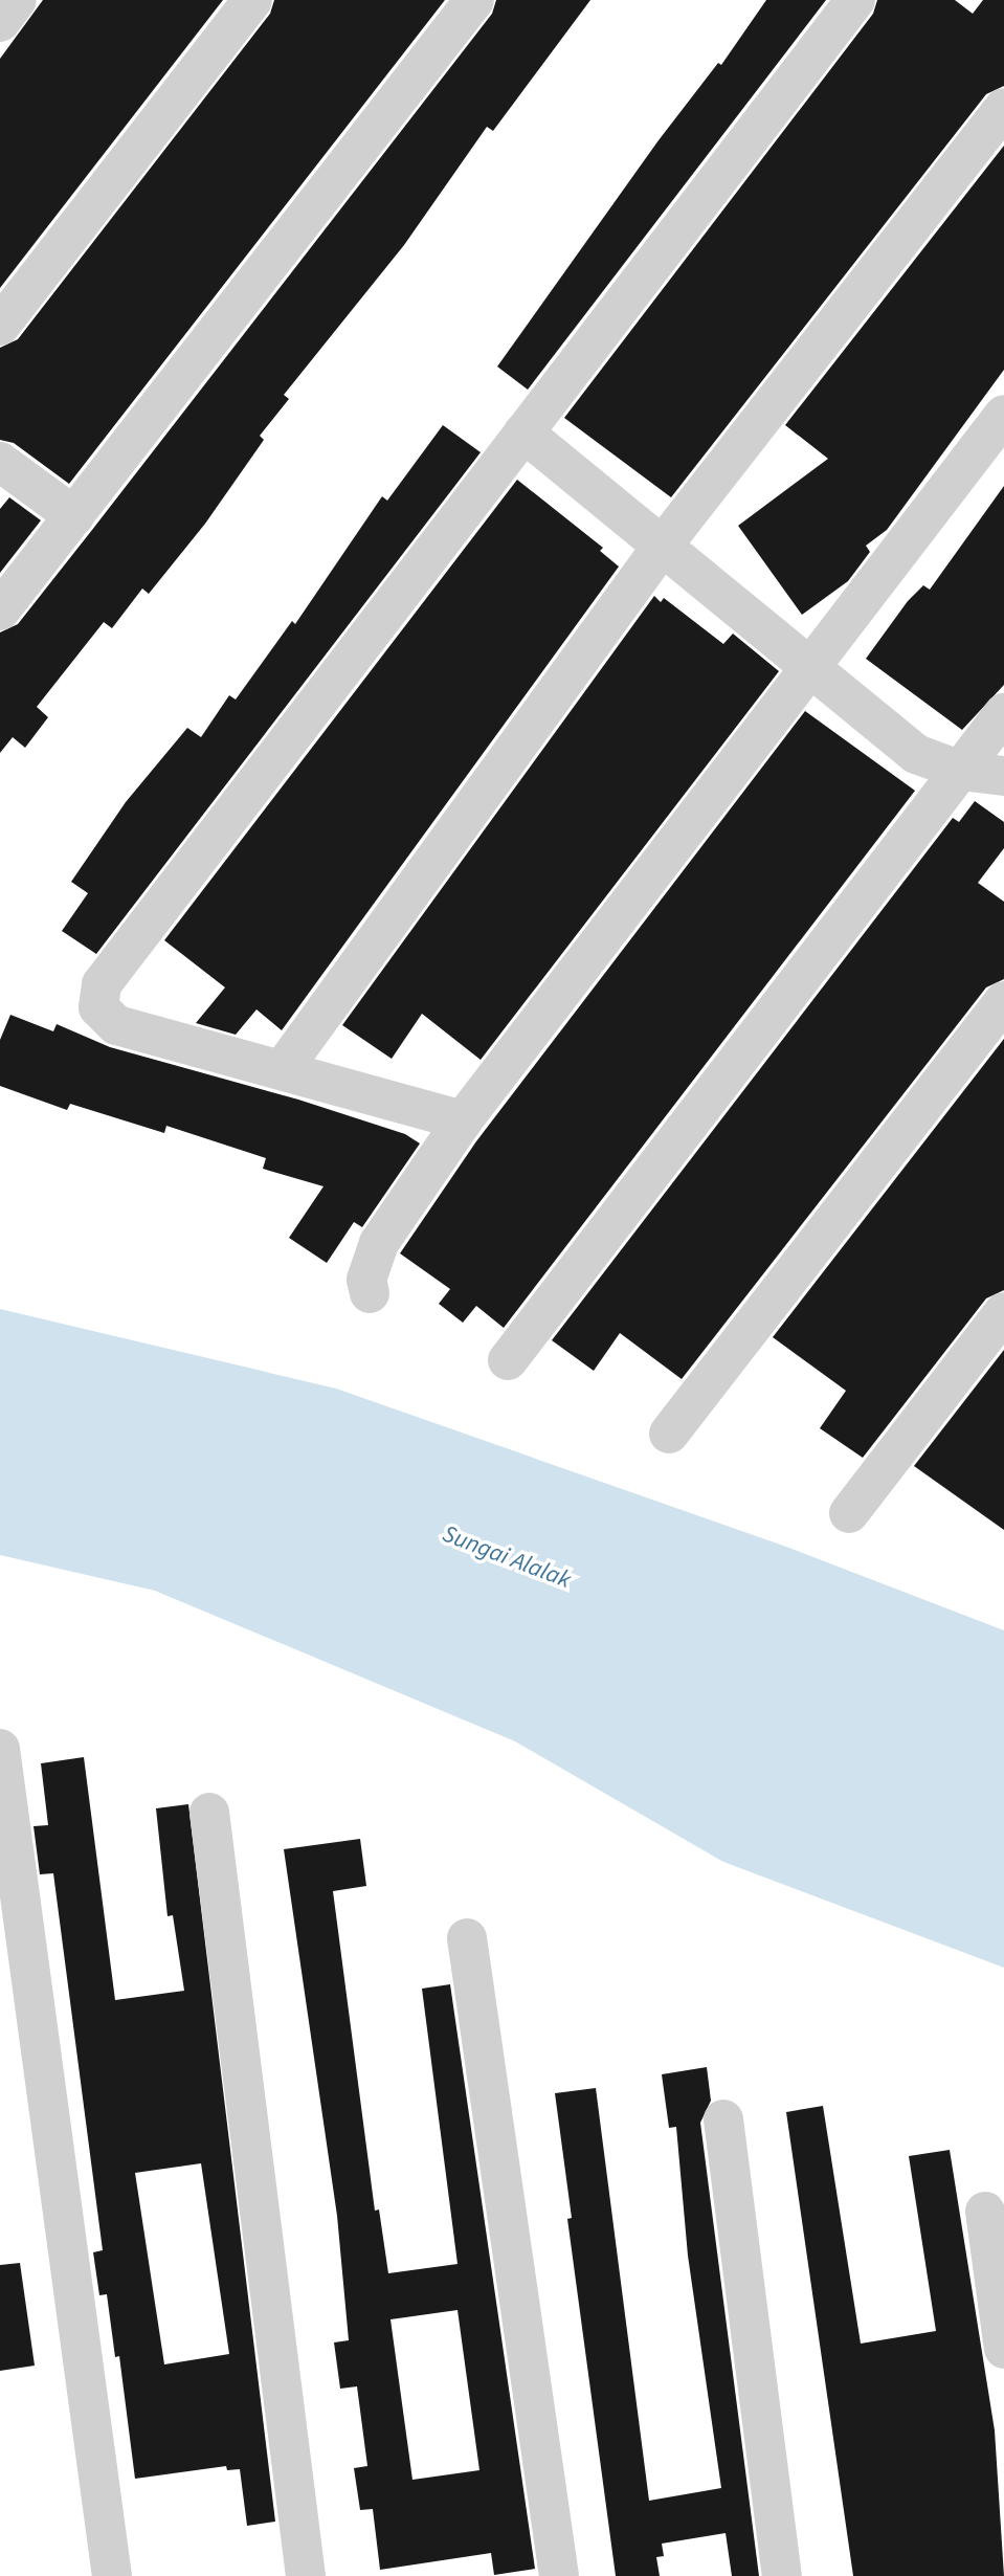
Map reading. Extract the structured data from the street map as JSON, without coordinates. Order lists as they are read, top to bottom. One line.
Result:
{"water":["Sungai Alalak"]}
